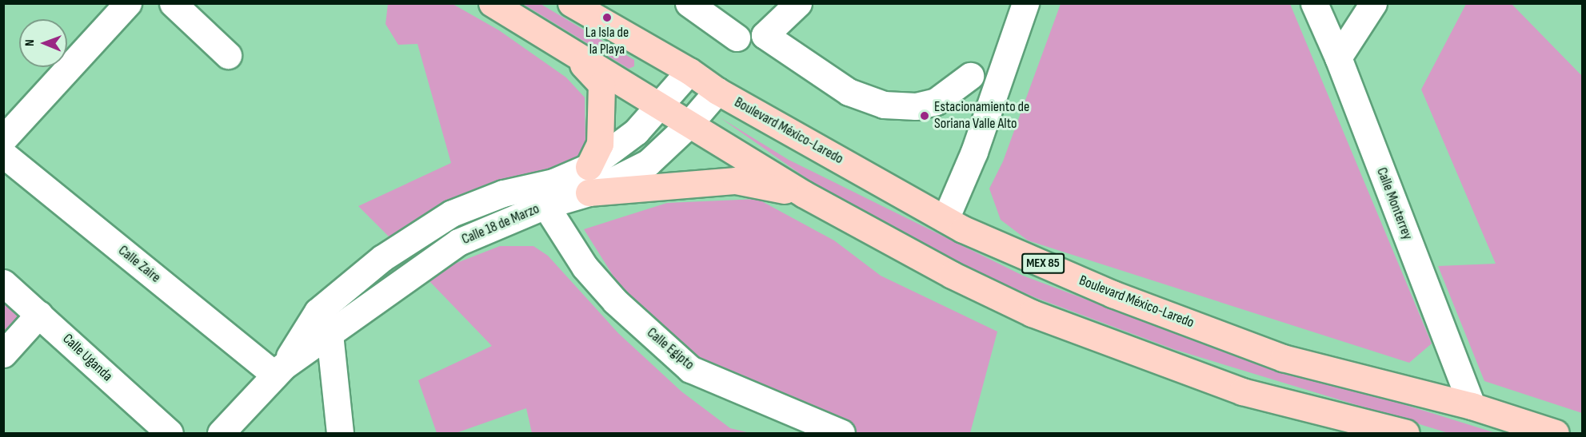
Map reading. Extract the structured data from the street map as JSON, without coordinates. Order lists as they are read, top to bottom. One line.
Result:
{"streets":{"main road":["Boulevard México-Laredo","MEX 85"],"street":["Calle Monterrey","Calle 18 de Marzo","Calle Zaire","Calle Egipto","Calle Uganda"]},"crossings":[["Boulevard México-Laredo","Calle Monterrey"],["Boulevard México-Laredo","Calle 18 de Marzo"],["Calle 18 de Marzo","Calle Zaire"],["Calle 18 de Marzo","Calle Egipto"]],"places":["La Isla de la Playa","Estacionamiento de Soriana Valle Alto"],"north":"left"}
